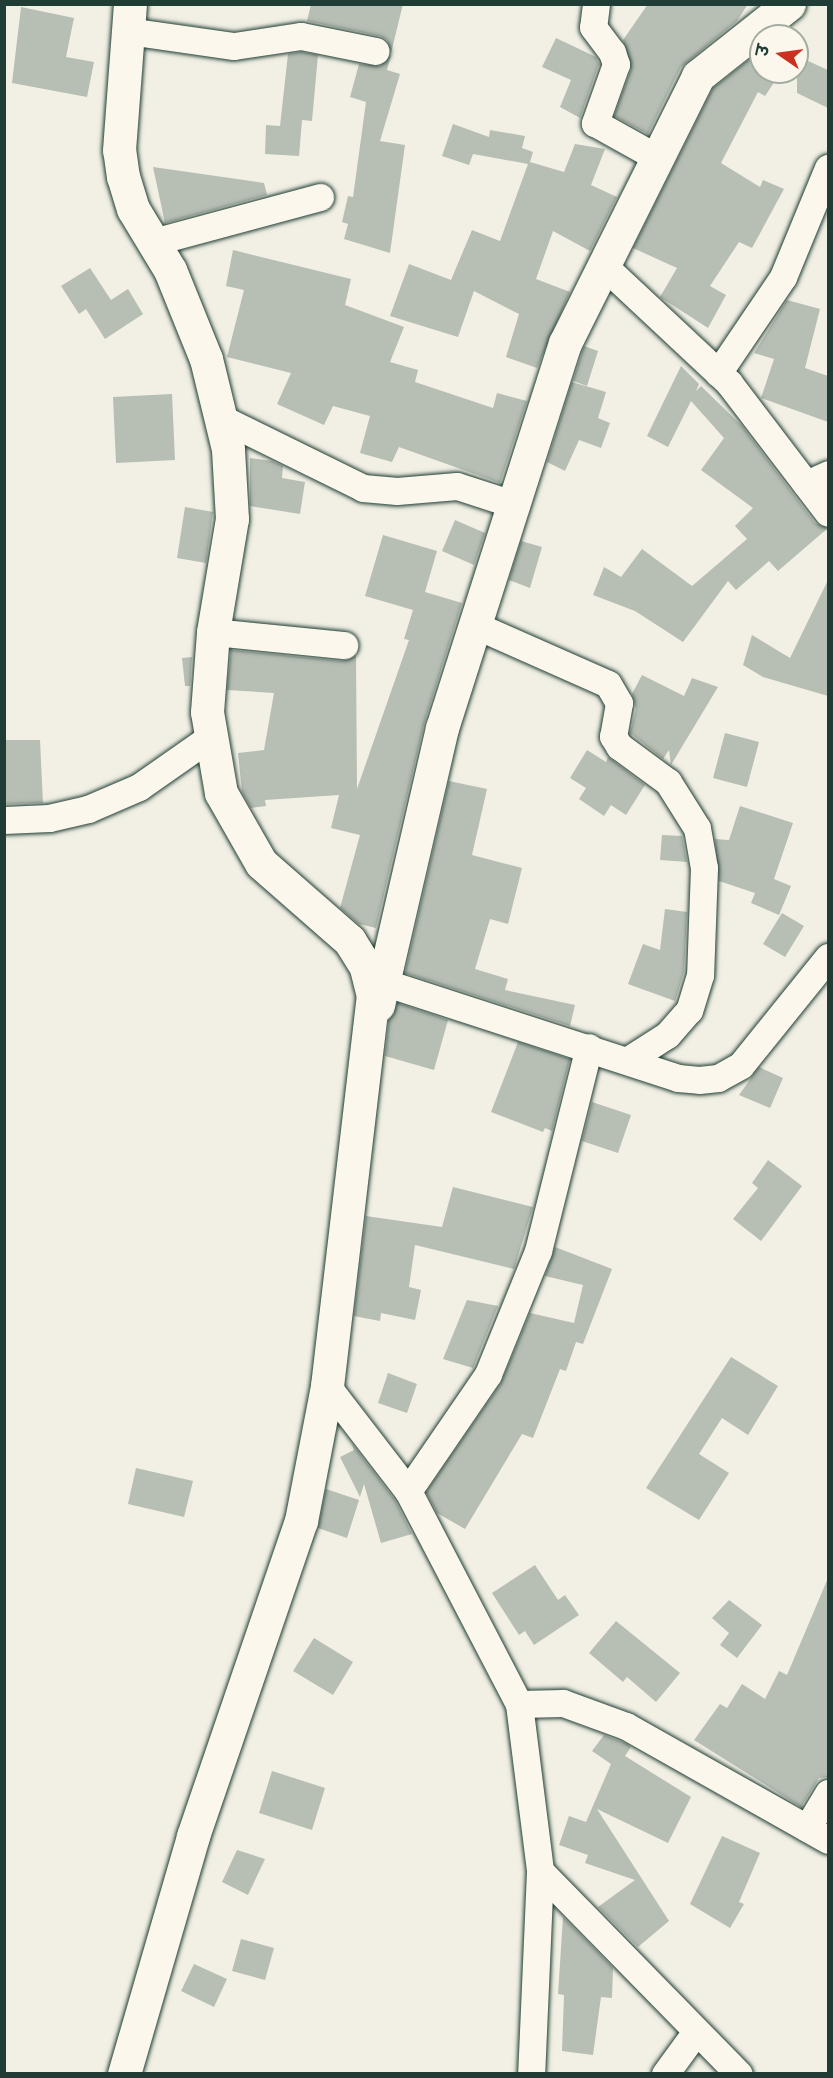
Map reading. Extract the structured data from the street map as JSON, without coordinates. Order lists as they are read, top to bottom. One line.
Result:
{"north":"left"}
